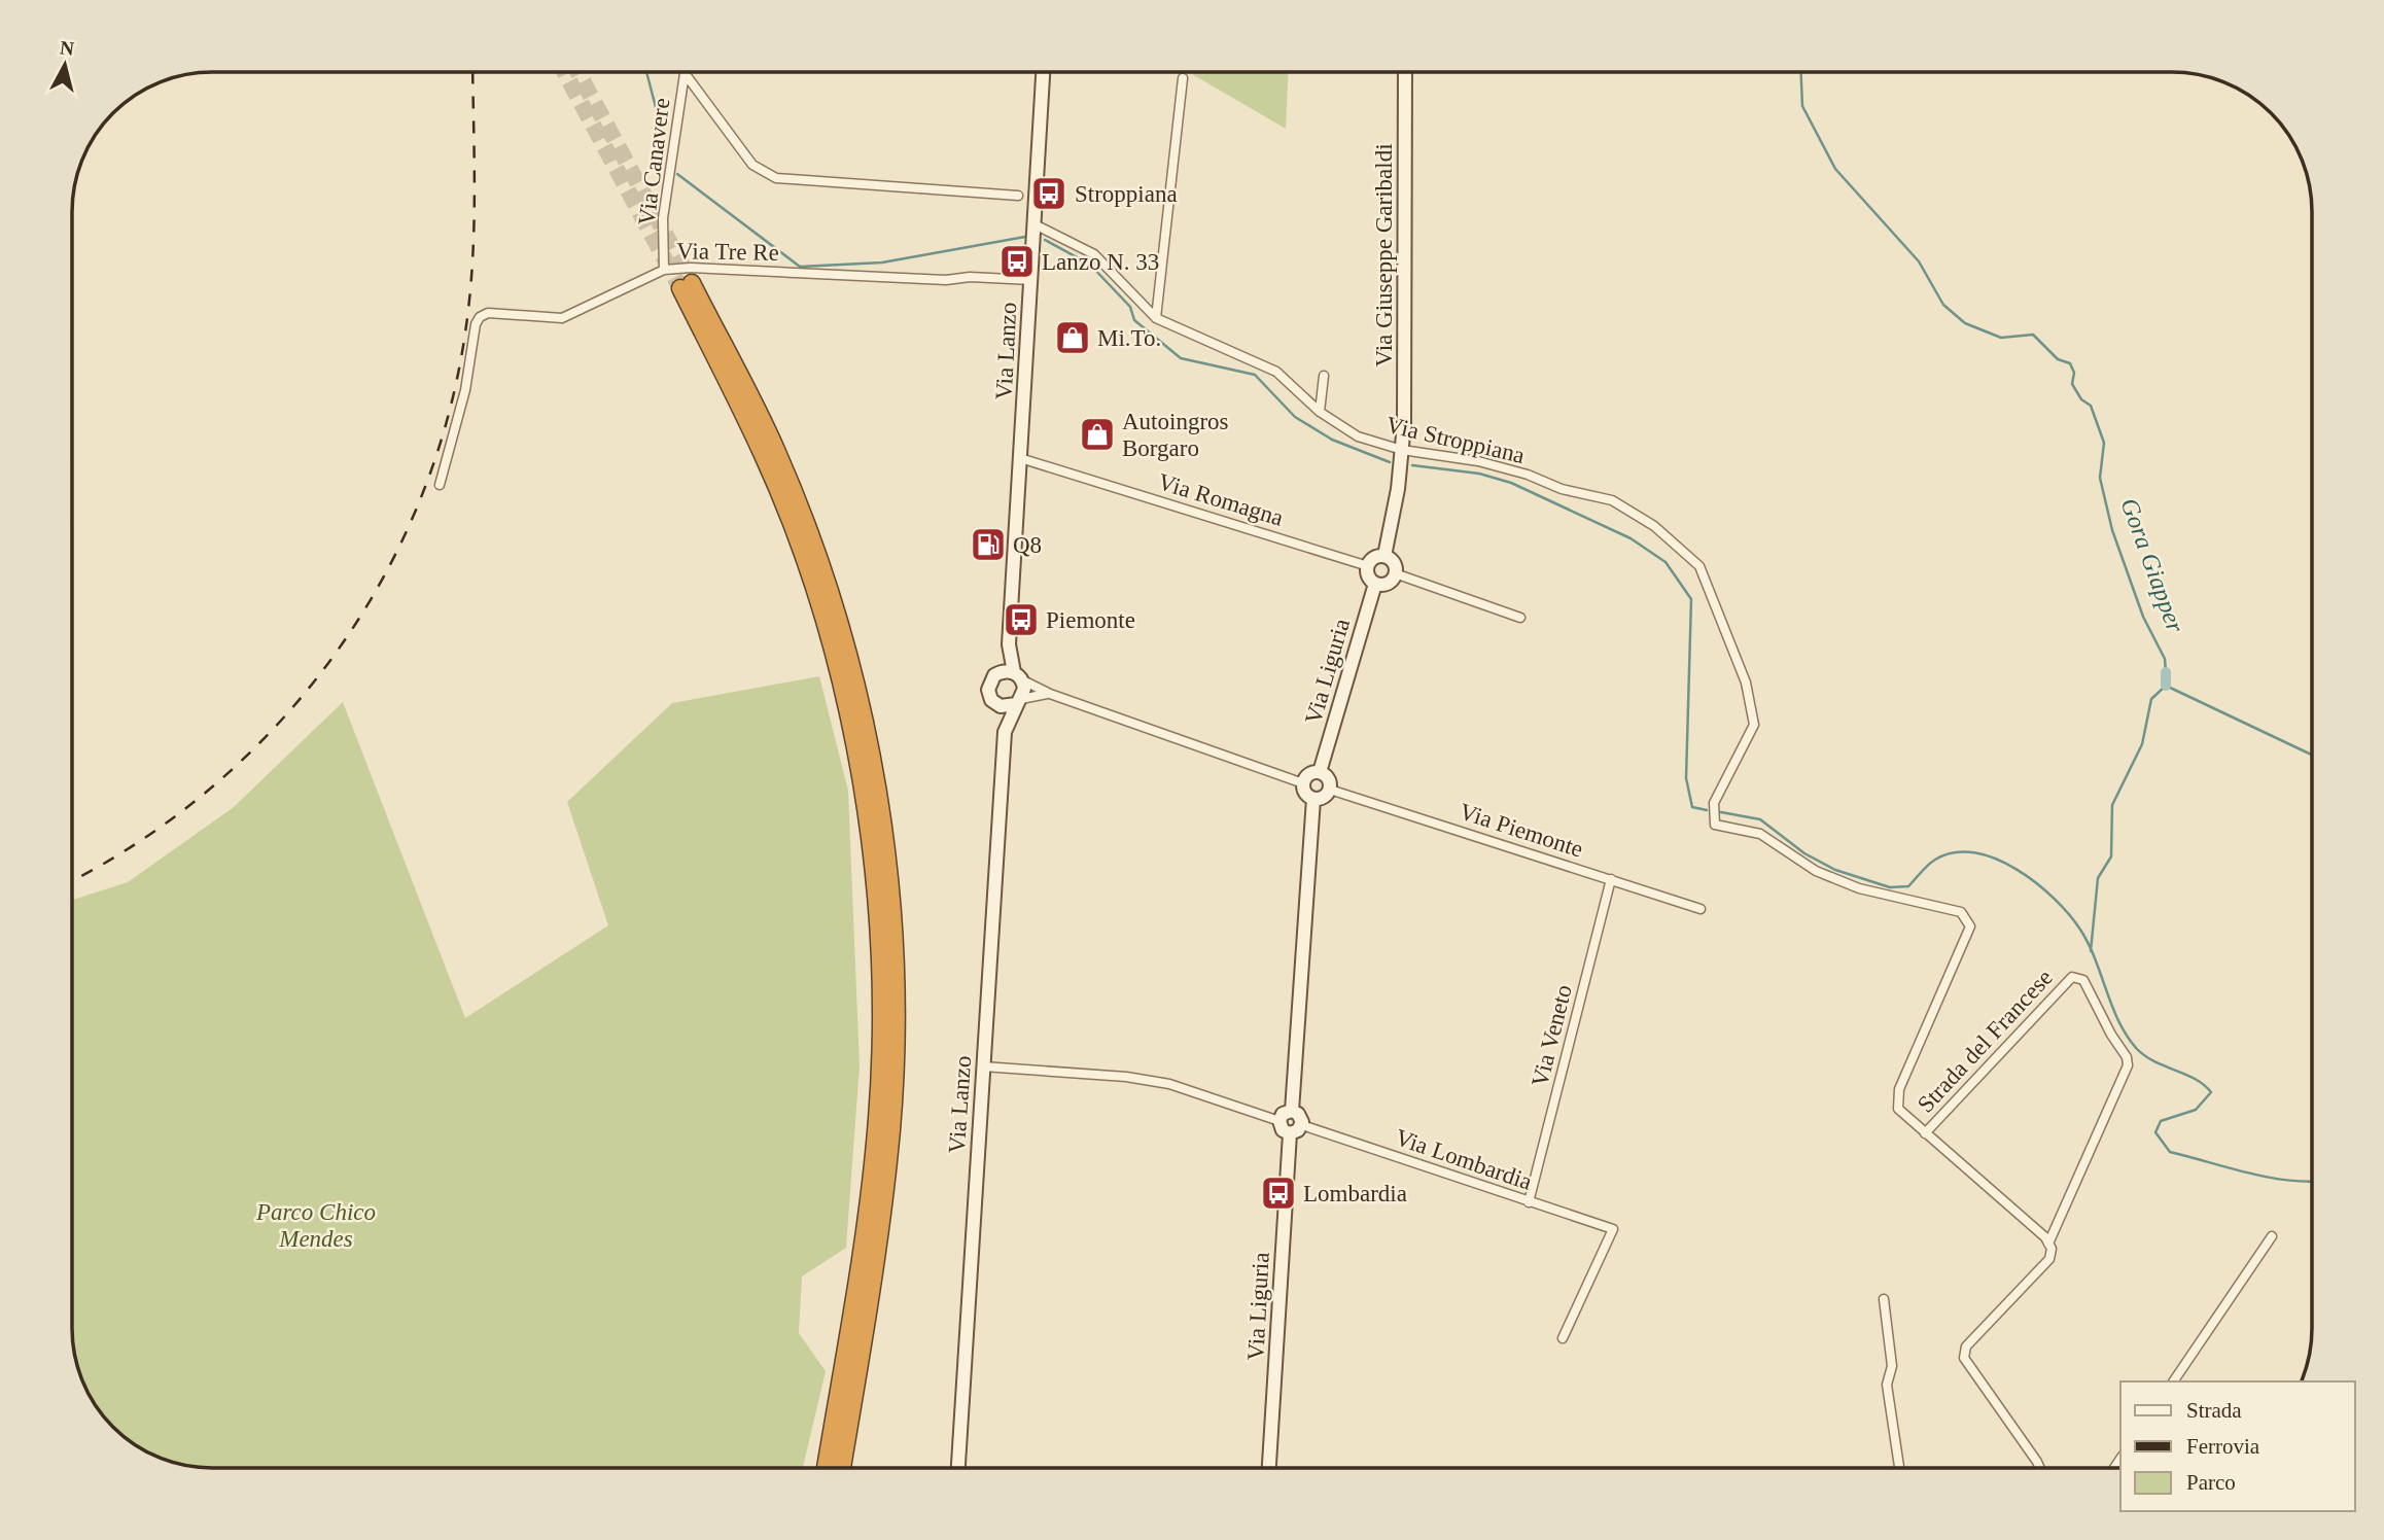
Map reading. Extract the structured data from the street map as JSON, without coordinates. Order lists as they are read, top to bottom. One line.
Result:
{"streets":{"street":["Via Canavere","Via Tre Re","Via Giuseppe Garibaldi","Via Lanzo","Via Stroppiana","Via Romagna","Via Liguria","Via Piemonte","Via Veneto","Strada del Francese","Via Lombardia"]},"crossings":[["Via Canavere","Via Tre Re"],["Via Tre Re","Via Lanzo"],["Via Giuseppe Garibaldi","Via Stroppiana"],["Via Lanzo","Via Stroppiana"],["Via Lanzo","Via Romagna"],["Via Stroppiana","Strada del Francese"],["Via Romagna","Via Liguria"],["Via Liguria","Via Piemonte"],["Via Liguria","Via Lombardia"],["Via Piemonte","Via Veneto"],["Via Veneto","Via Lombardia"]],"water":["Gora Giapper"],"parks":["Parco Chico Mendes"],"places":{"bus stop":["Stroppiana","Lanzo N. 33","Piemonte","Lombardia"],"shop":["Mi.To.","Autoingros Borgaro"],"fuel station":["Q8"]},"legend":["Strada","Ferrovia","Parco"],"north":"top"}
